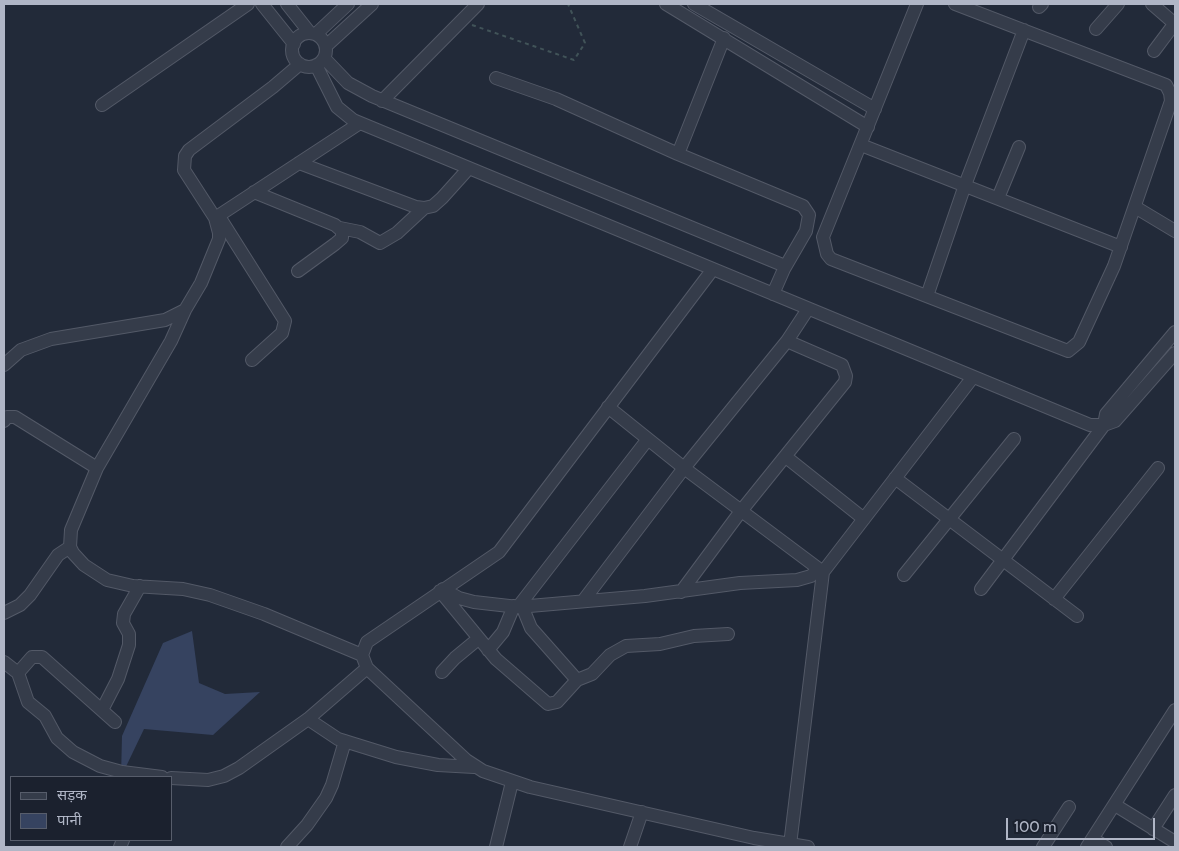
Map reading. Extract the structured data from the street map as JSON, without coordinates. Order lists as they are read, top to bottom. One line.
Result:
{"legend":["सड़क","पानी"],"scale_bar":"100 m"}
